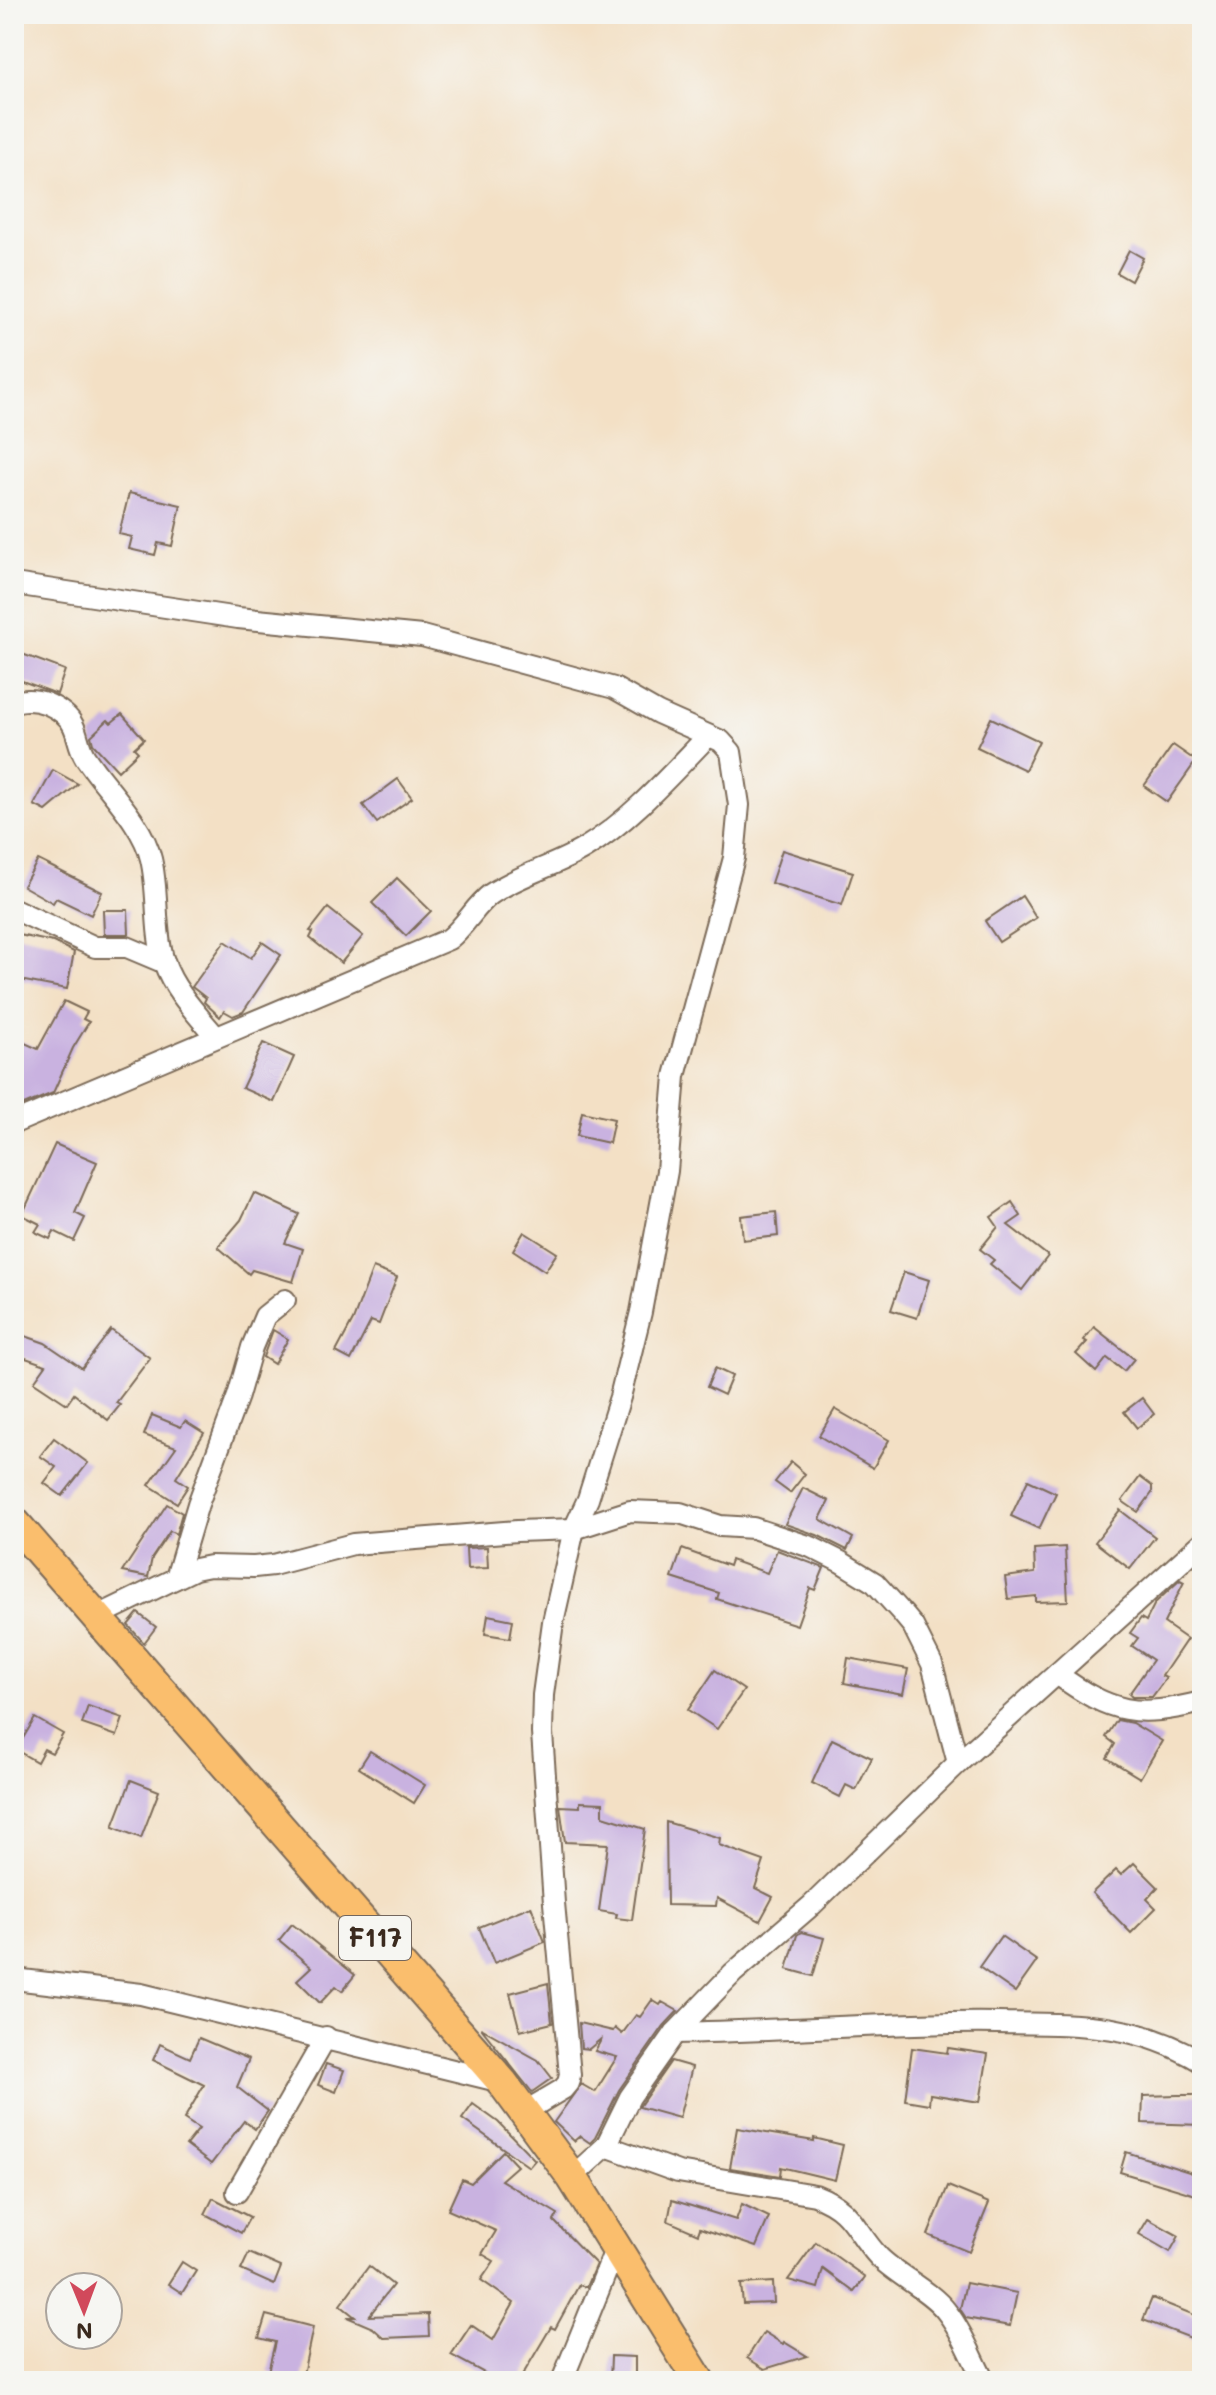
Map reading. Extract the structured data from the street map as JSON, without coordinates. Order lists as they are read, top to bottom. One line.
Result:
{"streets":{"main road":["F117"]},"north":"bottom"}
